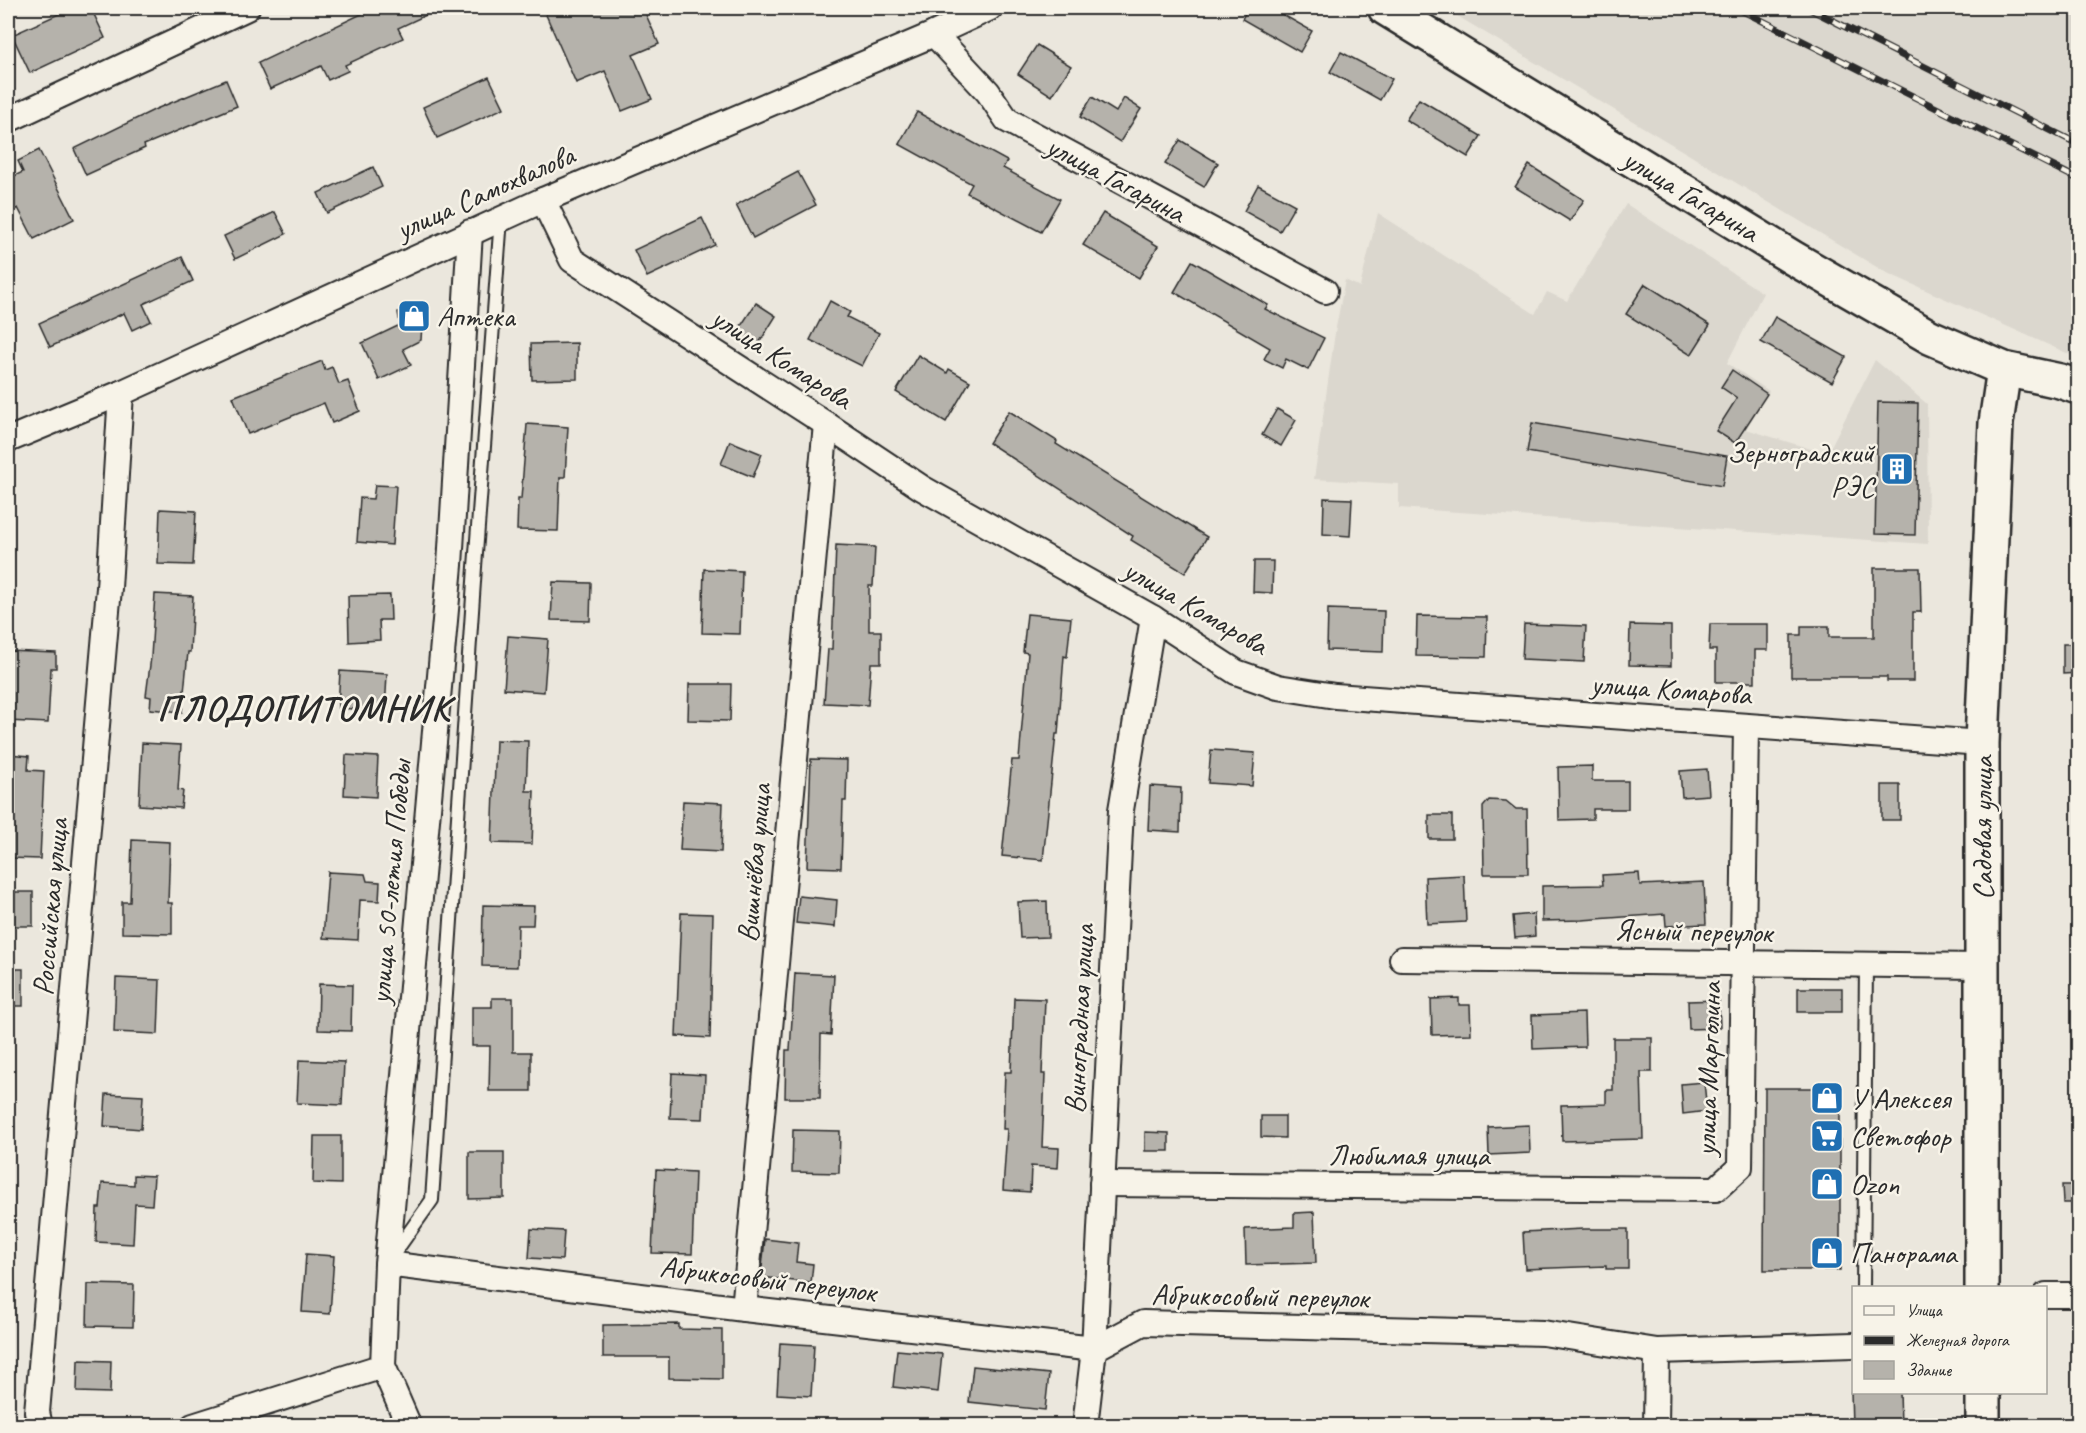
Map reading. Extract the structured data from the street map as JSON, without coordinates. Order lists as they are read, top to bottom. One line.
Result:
{"streets":{"main road":["улица Гагарина","Садовая улица"],"street":["улица Самохвалова","улица Комарова","Вишнёвая улица","улица 50-летия Победы","Российская улица","Ясный переулок","Виноградная улица","улица Марголина","Любимая улица","Абрикосовый переулок"]},"crossings":[["улица Гагарина","улица Самохвалова"],["улица Гагарина","Садовая улица"],["улица Самохвалова","улица Комарова"],["улица Самохвалова","улица 50-летия Победы"],["улица Самохвалова","Российская улица"],["улица Комарова","Садовая улица"],["улица Комарова","Вишнёвая улица"],["улица Комарова","Виноградная улица"],["улица Комарова","улица Марголина"],["Садовая улица","Ясный переулок"],["Вишнёвая улица","Абрикосовый переулок"],["улица 50-летия Победы","Абрикосовый переулок"],["Ясный переулок","улица Марголина"],["Виноградная улица","Любимая улица"],["Виноградная улица","Абрикосовый переулок"],["улица Марголина","Любимая улица"]],"districts":["ПЛОДОПИТОМНИК"],"places":{"shop":["Аптека","У Алексея","Ozon","Панорама"],"building":["Зерноградский РЭС"],"supermarket":["Светофор"]},"legend":["Улица","Железная дорога","Здание"]}
